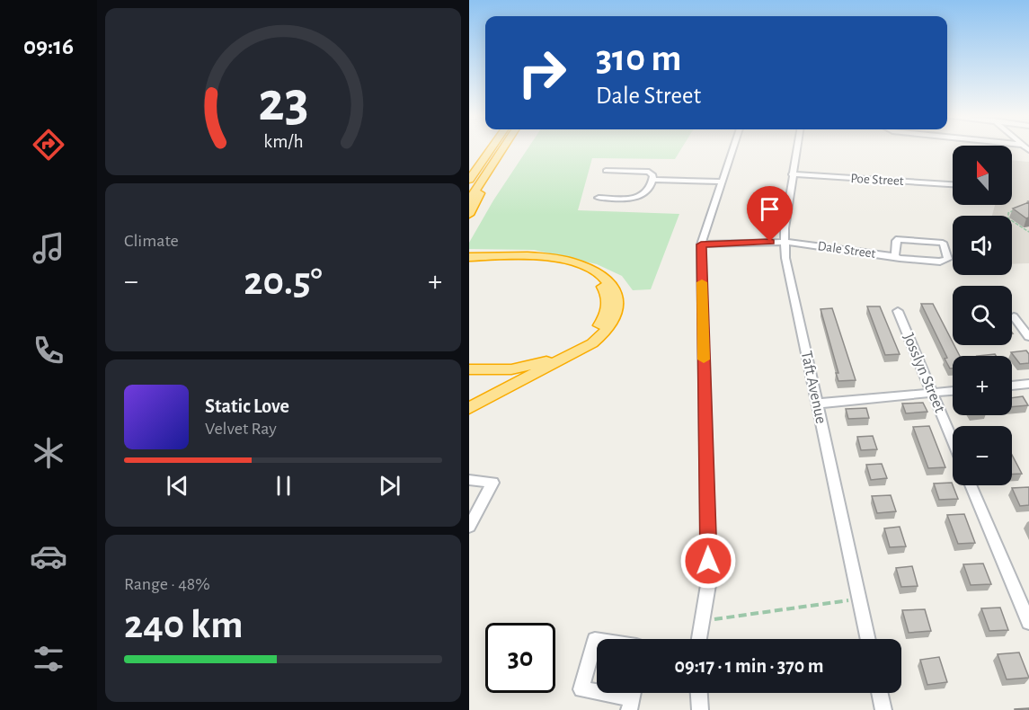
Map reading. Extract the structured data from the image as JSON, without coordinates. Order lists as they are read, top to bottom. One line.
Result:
{"streets":{"street":["Poe Street","Dale Street","Josslyn Street","Taft Avenue"]},"crossings":[["Poe Street","Taft Avenue"],["Dale Street","Taft Avenue"]],"north":"top","page":{"tabs":"09:16","turn":["310 m","Dale Street"],"map_buttons":["+","−"],"tile":["Climate",["Range · 48%","240 km"]],"heat":["−","20.5°","+"],"song":["Static Love","Velvet Ray"],"limit":"30","trip":"09:17 · 1 min · 370 m","gauge":["23","km/h"]}}
